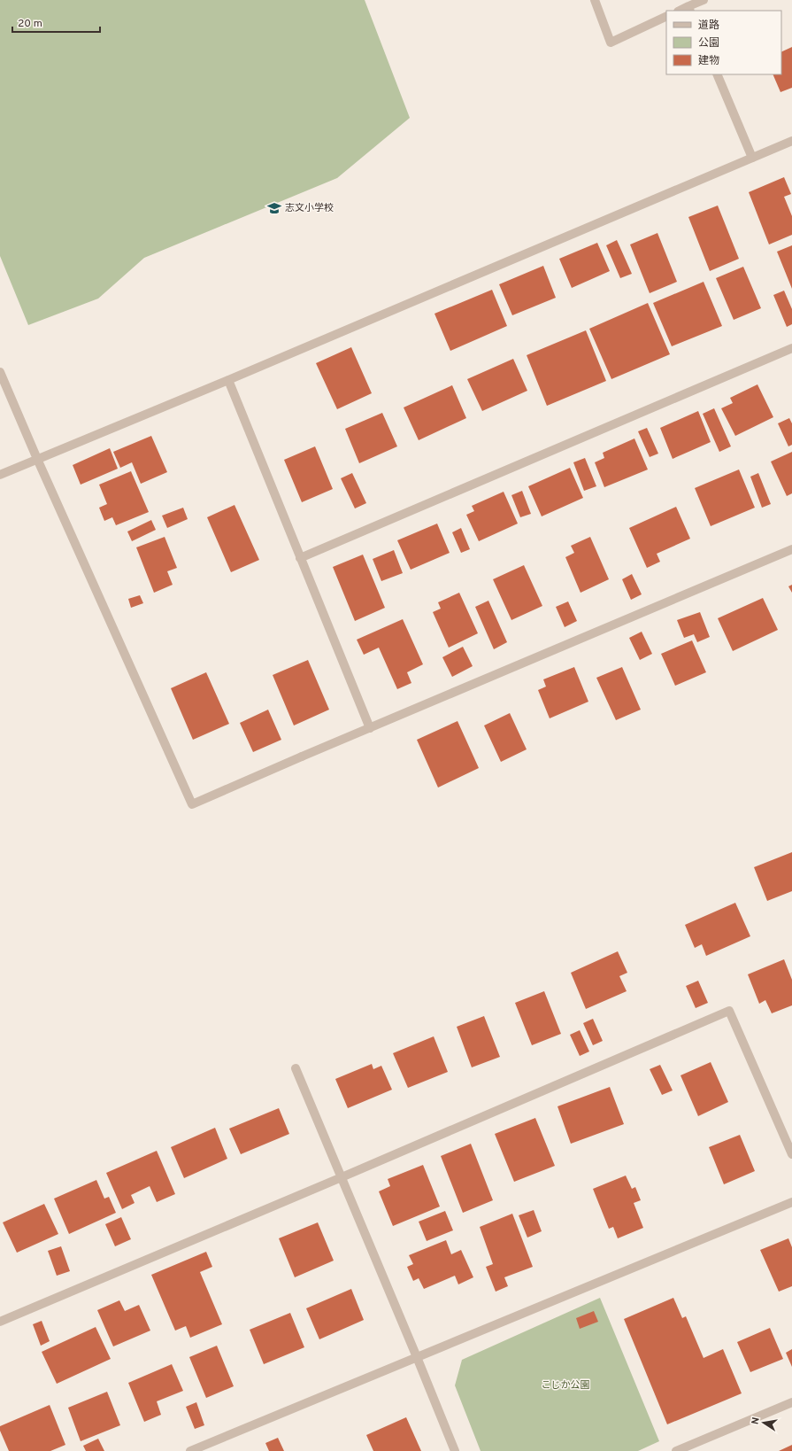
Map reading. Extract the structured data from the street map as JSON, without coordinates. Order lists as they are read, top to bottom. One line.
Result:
{"parks":["こじか公園"],"places":{"school or university":["志文小学校"]},"legend":["道路","公園","建物"],"scale_bar":"20 m","north":"left"}
